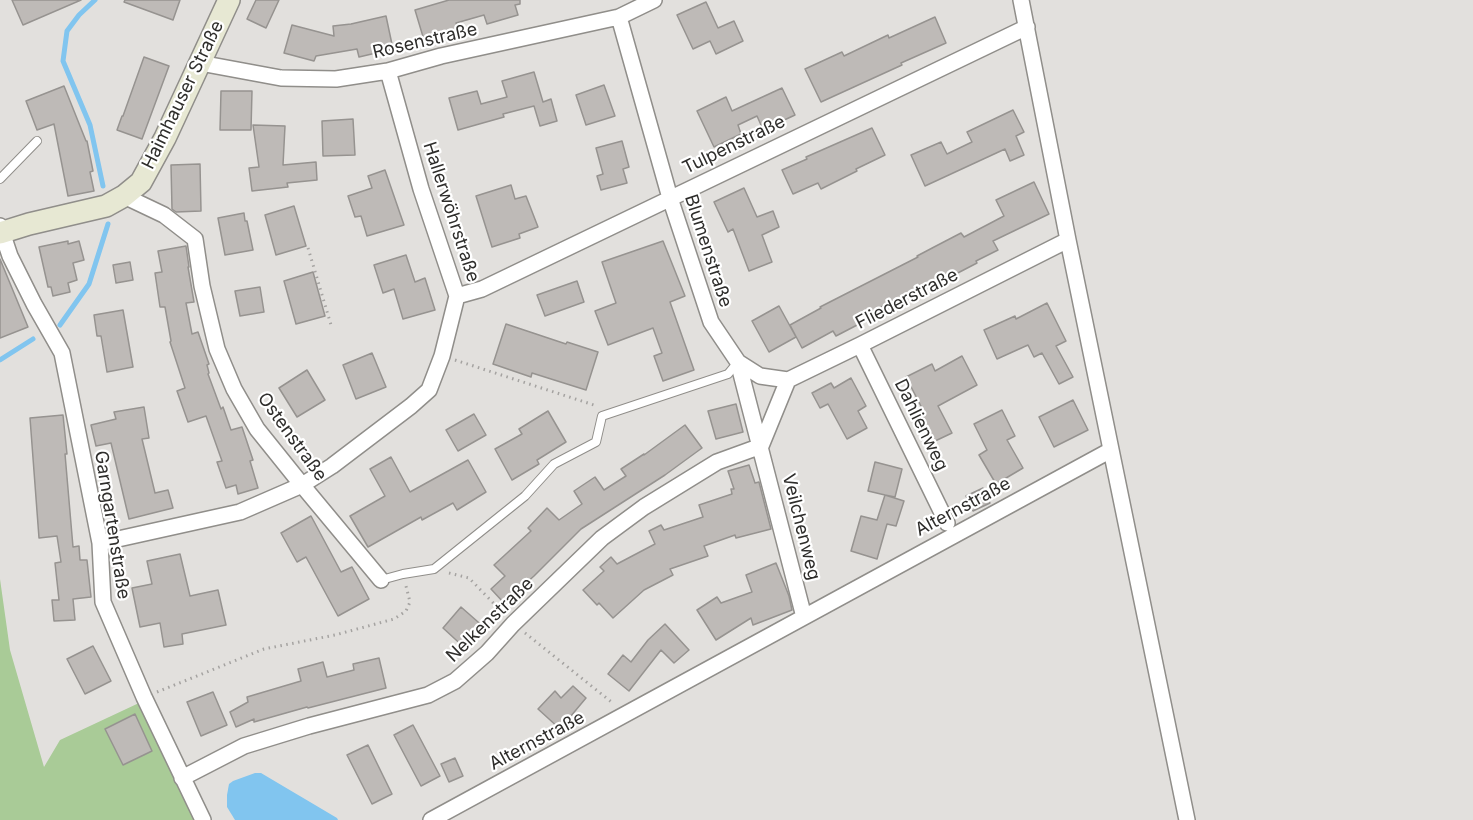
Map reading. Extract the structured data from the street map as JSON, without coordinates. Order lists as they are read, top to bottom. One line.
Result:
{"streets":{"main road":["Haimhauser Straße"],"street":["Rosenstraße","Tulpenstraße","Hallerwöhrstraße","Blumenstraße","Fliederstraße","Dahlienweg","Ostenstraße","Alternstraße","Garngartenstraße","Veilchenweg","Nelkenstraße"]},"crossings":[["Rosenstraße","Haimhauser Straße"],["Rosenstraße","Hallerwöhrstraße"],["Rosenstraße","Blumenstraße"],["Haimhauser Straße","Ostenstraße"],["Haimhauser Straße","Garngartenstraße"],["Tulpenstraße","Hallerwöhrstraße"],["Tulpenstraße","Blumenstraße"],["Hallerwöhrstraße","Ostenstraße"],["Hallerwöhrstraße","Garngartenstraße"],["Blumenstraße","Fliederstraße"],["Blumenstraße","Veilchenweg"],["Fliederstraße","Dahlienweg"],["Alternstraße","Veilchenweg"],["Garngartenstraße","Nelkenstraße"],["Veilchenweg","Nelkenstraße"]]}
